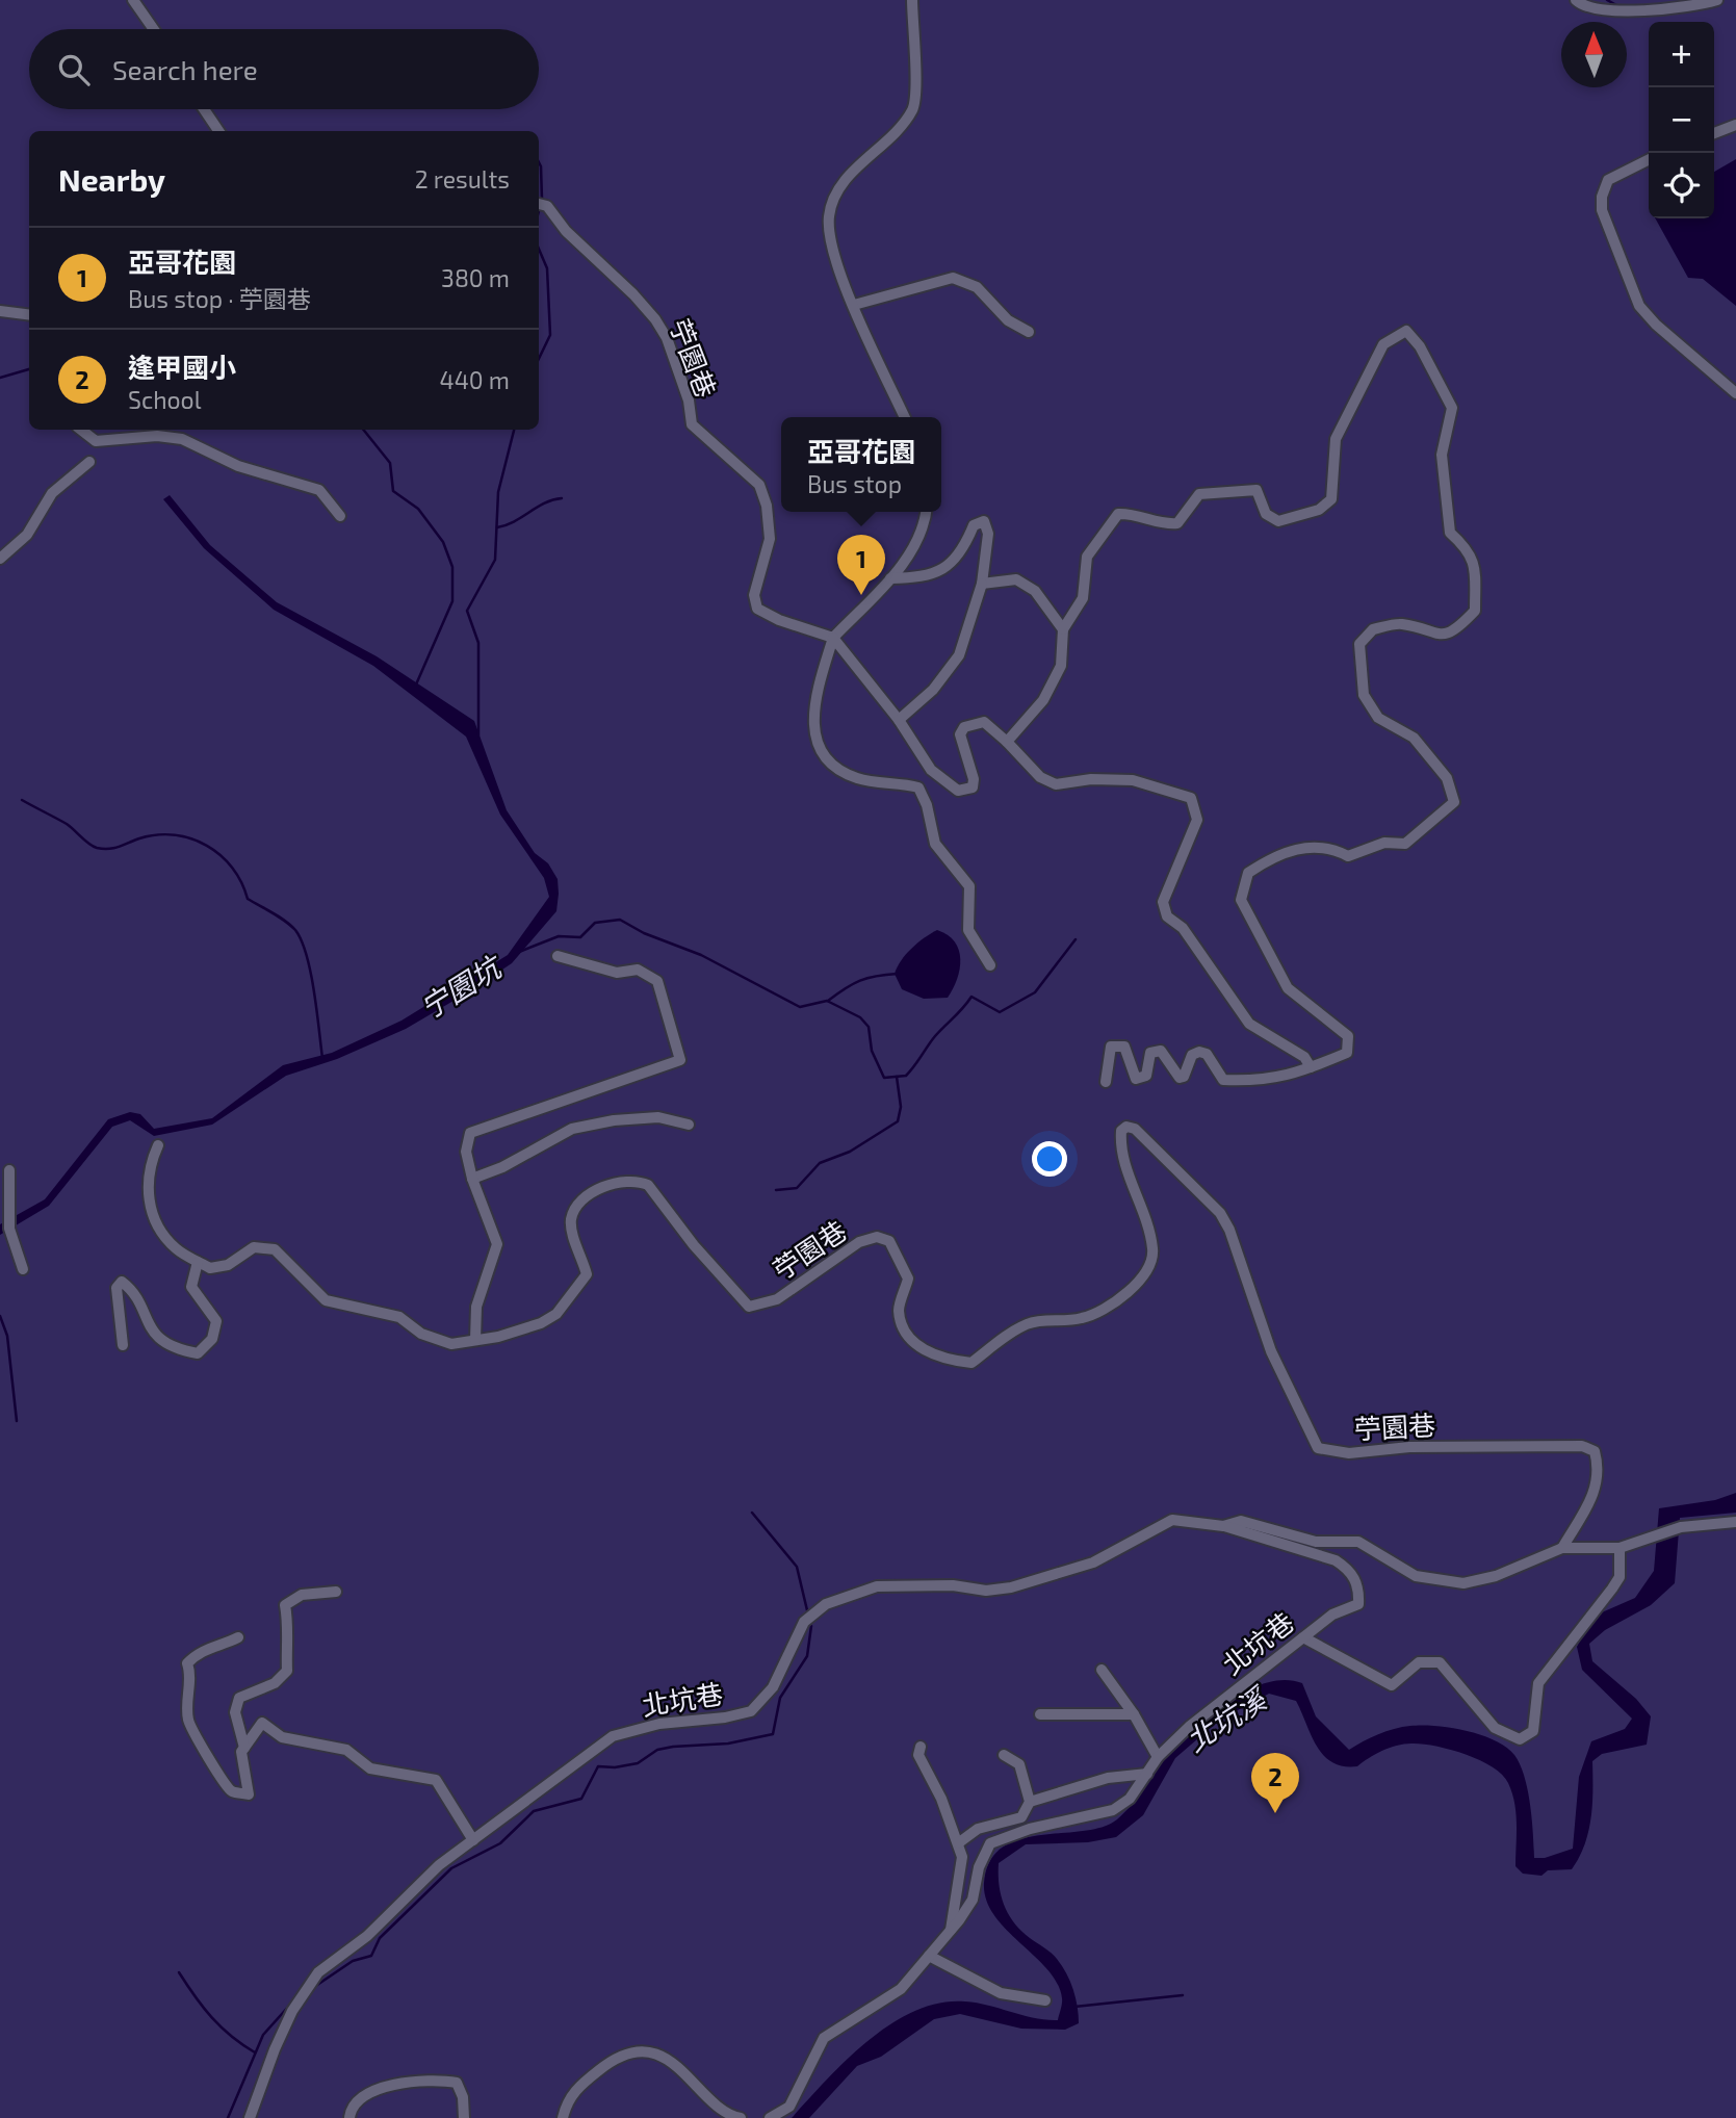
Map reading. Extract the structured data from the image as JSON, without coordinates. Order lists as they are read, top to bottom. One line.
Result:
{"streets":{"street":["苧園巷","北坑巷"]},"crossings":[["苧園巷","北坑巷"]],"water":["宁園坑","北坑溪"],"north":"top","page":{"map_buttons":["+","−"],"search":"Search here","heading":["Nearby","2 results"],"list":[{"mark":"1","name":"亞哥花園","note":"Bus stop · 苧園巷","value":"380 m"},{"mark":"2","name":"逢甲國小","note":"School","value":"440 m"}],"popup":["亞哥花園","Bus stop"],"pins":["1","2"]}}
